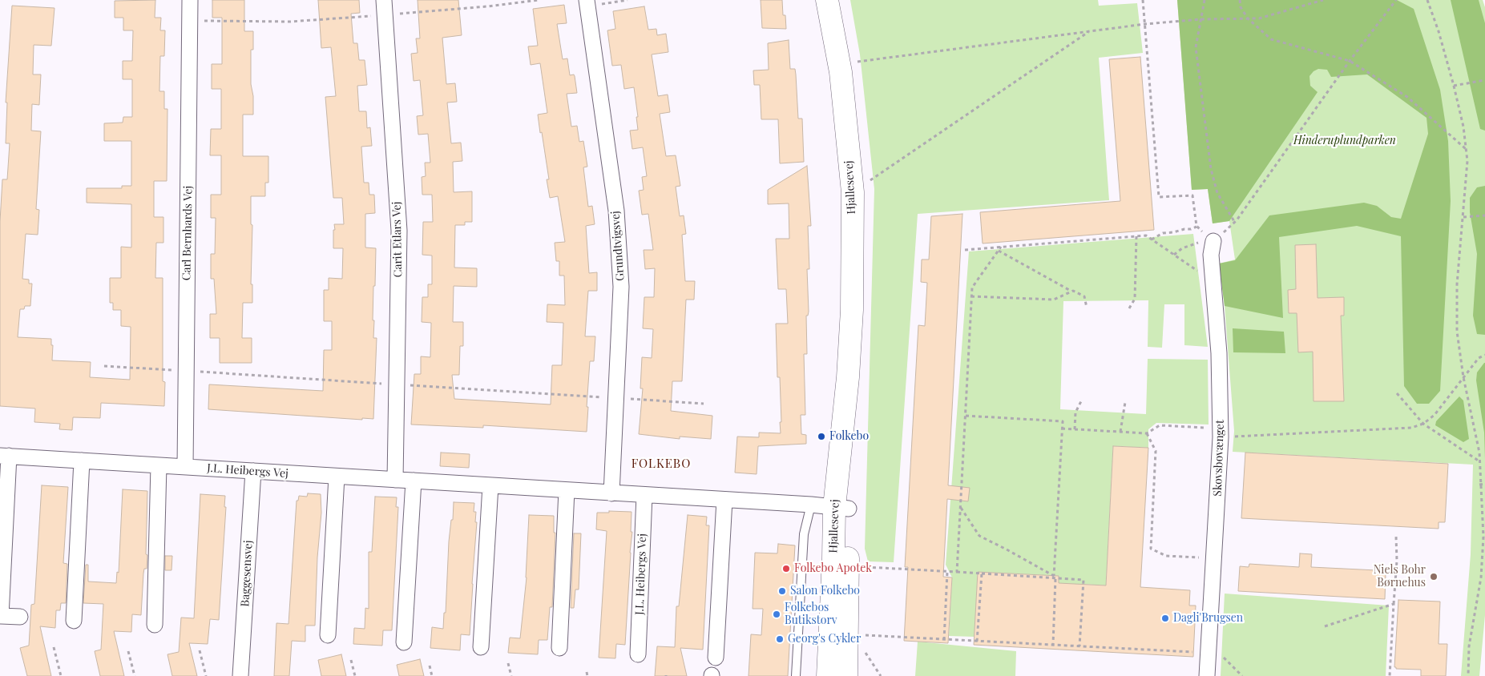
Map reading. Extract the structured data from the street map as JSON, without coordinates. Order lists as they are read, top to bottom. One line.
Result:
{"streets":{"main road":["Hjallesevej"],"street":["Carl Bernhards Vej","Carit Etlars Vej","Grundtvigsvej","Skovsbovænget","J.L. Heibergs Vej","Baggesensvej"]},"crossings":[["Hjallesevej","J.L. Heibergs Vej"],["Carl Bernhards Vej","J.L. Heibergs Vej"],["Carit Etlars Vej","J.L. Heibergs Vej"],["Grundtvigsvej","J.L. Heibergs Vej"],["J.L. Heibergs Vej","Baggesensvej"]],"districts":["FOLKEBO"],"parks":["Hinderuplundparken"],"places":["Folkebo","Folkebo Apotek","Niels Bohr Børnehus","Salon Folkebo","Folkebos Butikstorv","Dagli'Brugsen","Georg's Cykler"]}
